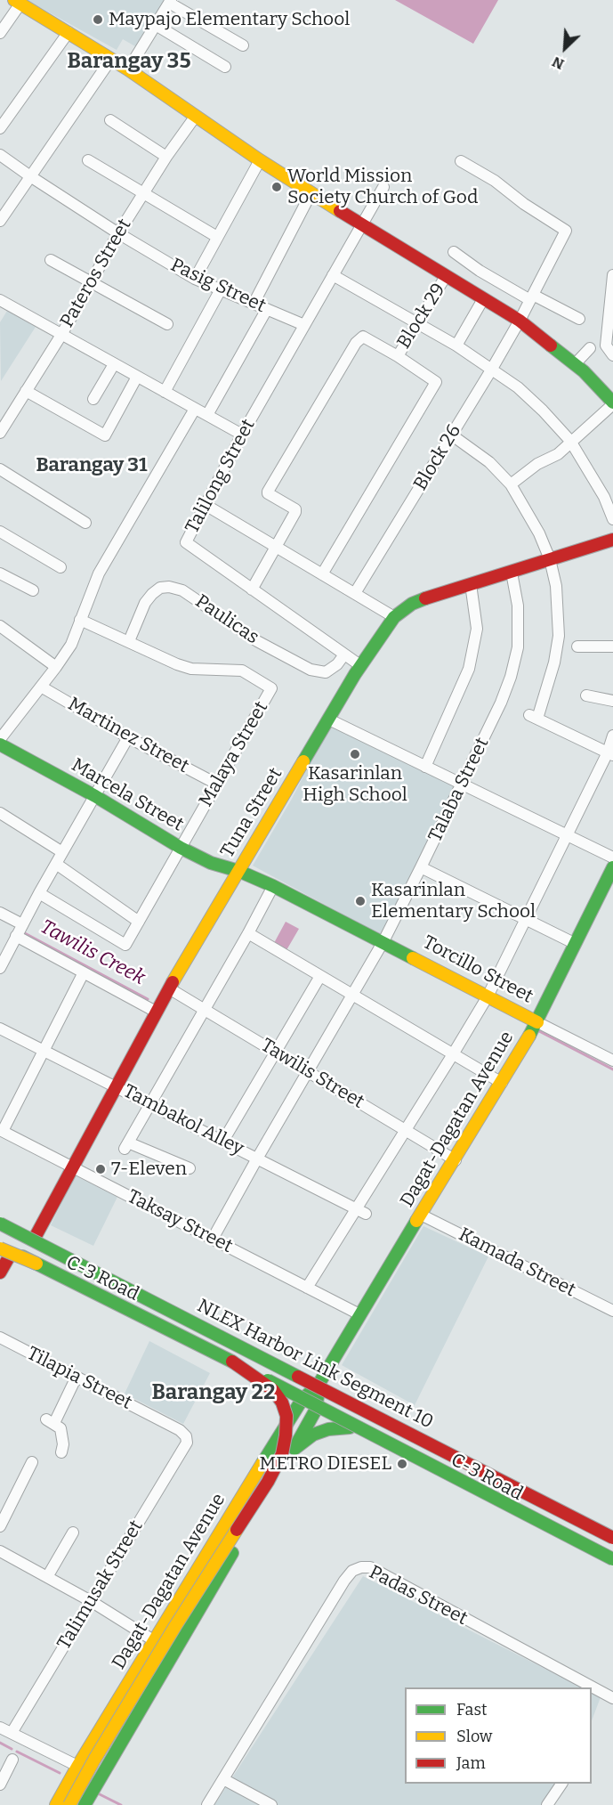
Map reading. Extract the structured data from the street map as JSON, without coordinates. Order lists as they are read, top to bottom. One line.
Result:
{"streets":{"main road":["Marcela Street","Tuna Street","Torcillo Street","Dagat-Dagatan Avenue","C-3 Road","NLEX Harbor Link Segment 10"],"street":["Pateros Street","Pasig Street","Block 29","Block 26","Talilong Street","Paulicas","Martinez Street","Malaya Street","Talaba Street","Tawilis Street","Tambakol Alley","Taksay Street","Kamada Street","Tilapia Street","Talimusak Street","Padas Street"]},"crossings":[["Pateros Street","Pasig Street"],["Pasig Street","Talilong Street"],["Talilong Street","Paulicas"],["Talilong Street","Tuna Street"],["Paulicas","Malaya Street"],["Martinez Street","Malaya Street"],["Malaya Street","Marcela Street"],["Talaba Street","Tuna Street"],["Talaba Street","Torcillo Street"],["Talaba Street","Tawilis Street"],["Talaba Street","Tambakol Alley"],["Talaba Street","Taksay Street"],["Marcela Street","Tuna Street"],["Marcela Street","Torcillo Street"],["Tuna Street","Torcillo Street"],["Tuna Street","Tawilis Street"],["Tuna Street","Tambakol Alley"],["Tuna Street","Taksay Street"],["Tuna Street","C-3 Road"],["Torcillo Street","Dagat-Dagatan Avenue"],["Tawilis Street","Dagat-Dagatan Avenue"],["Dagat-Dagatan Avenue","Taksay Street"],["Dagat-Dagatan Avenue","Kamada Street"],["Dagat-Dagatan Avenue","C-3 Road"],["C-3 Road","NLEX Harbor Link Segment 10"],["Tilapia Street","Talimusak Street"]],"districts":["Barangay 35","Barangay 31","Barangay 22"],"water":["Tawilis Creek"],"places":["Maypajo Elementary School","World Mission Society Church of God","Kasarinlan High School","Kasarinlan Elementary School","7-Eleven","METRO DIESEL"],"legend":["Fast","Slow","Jam"],"north":"bottom left"}
